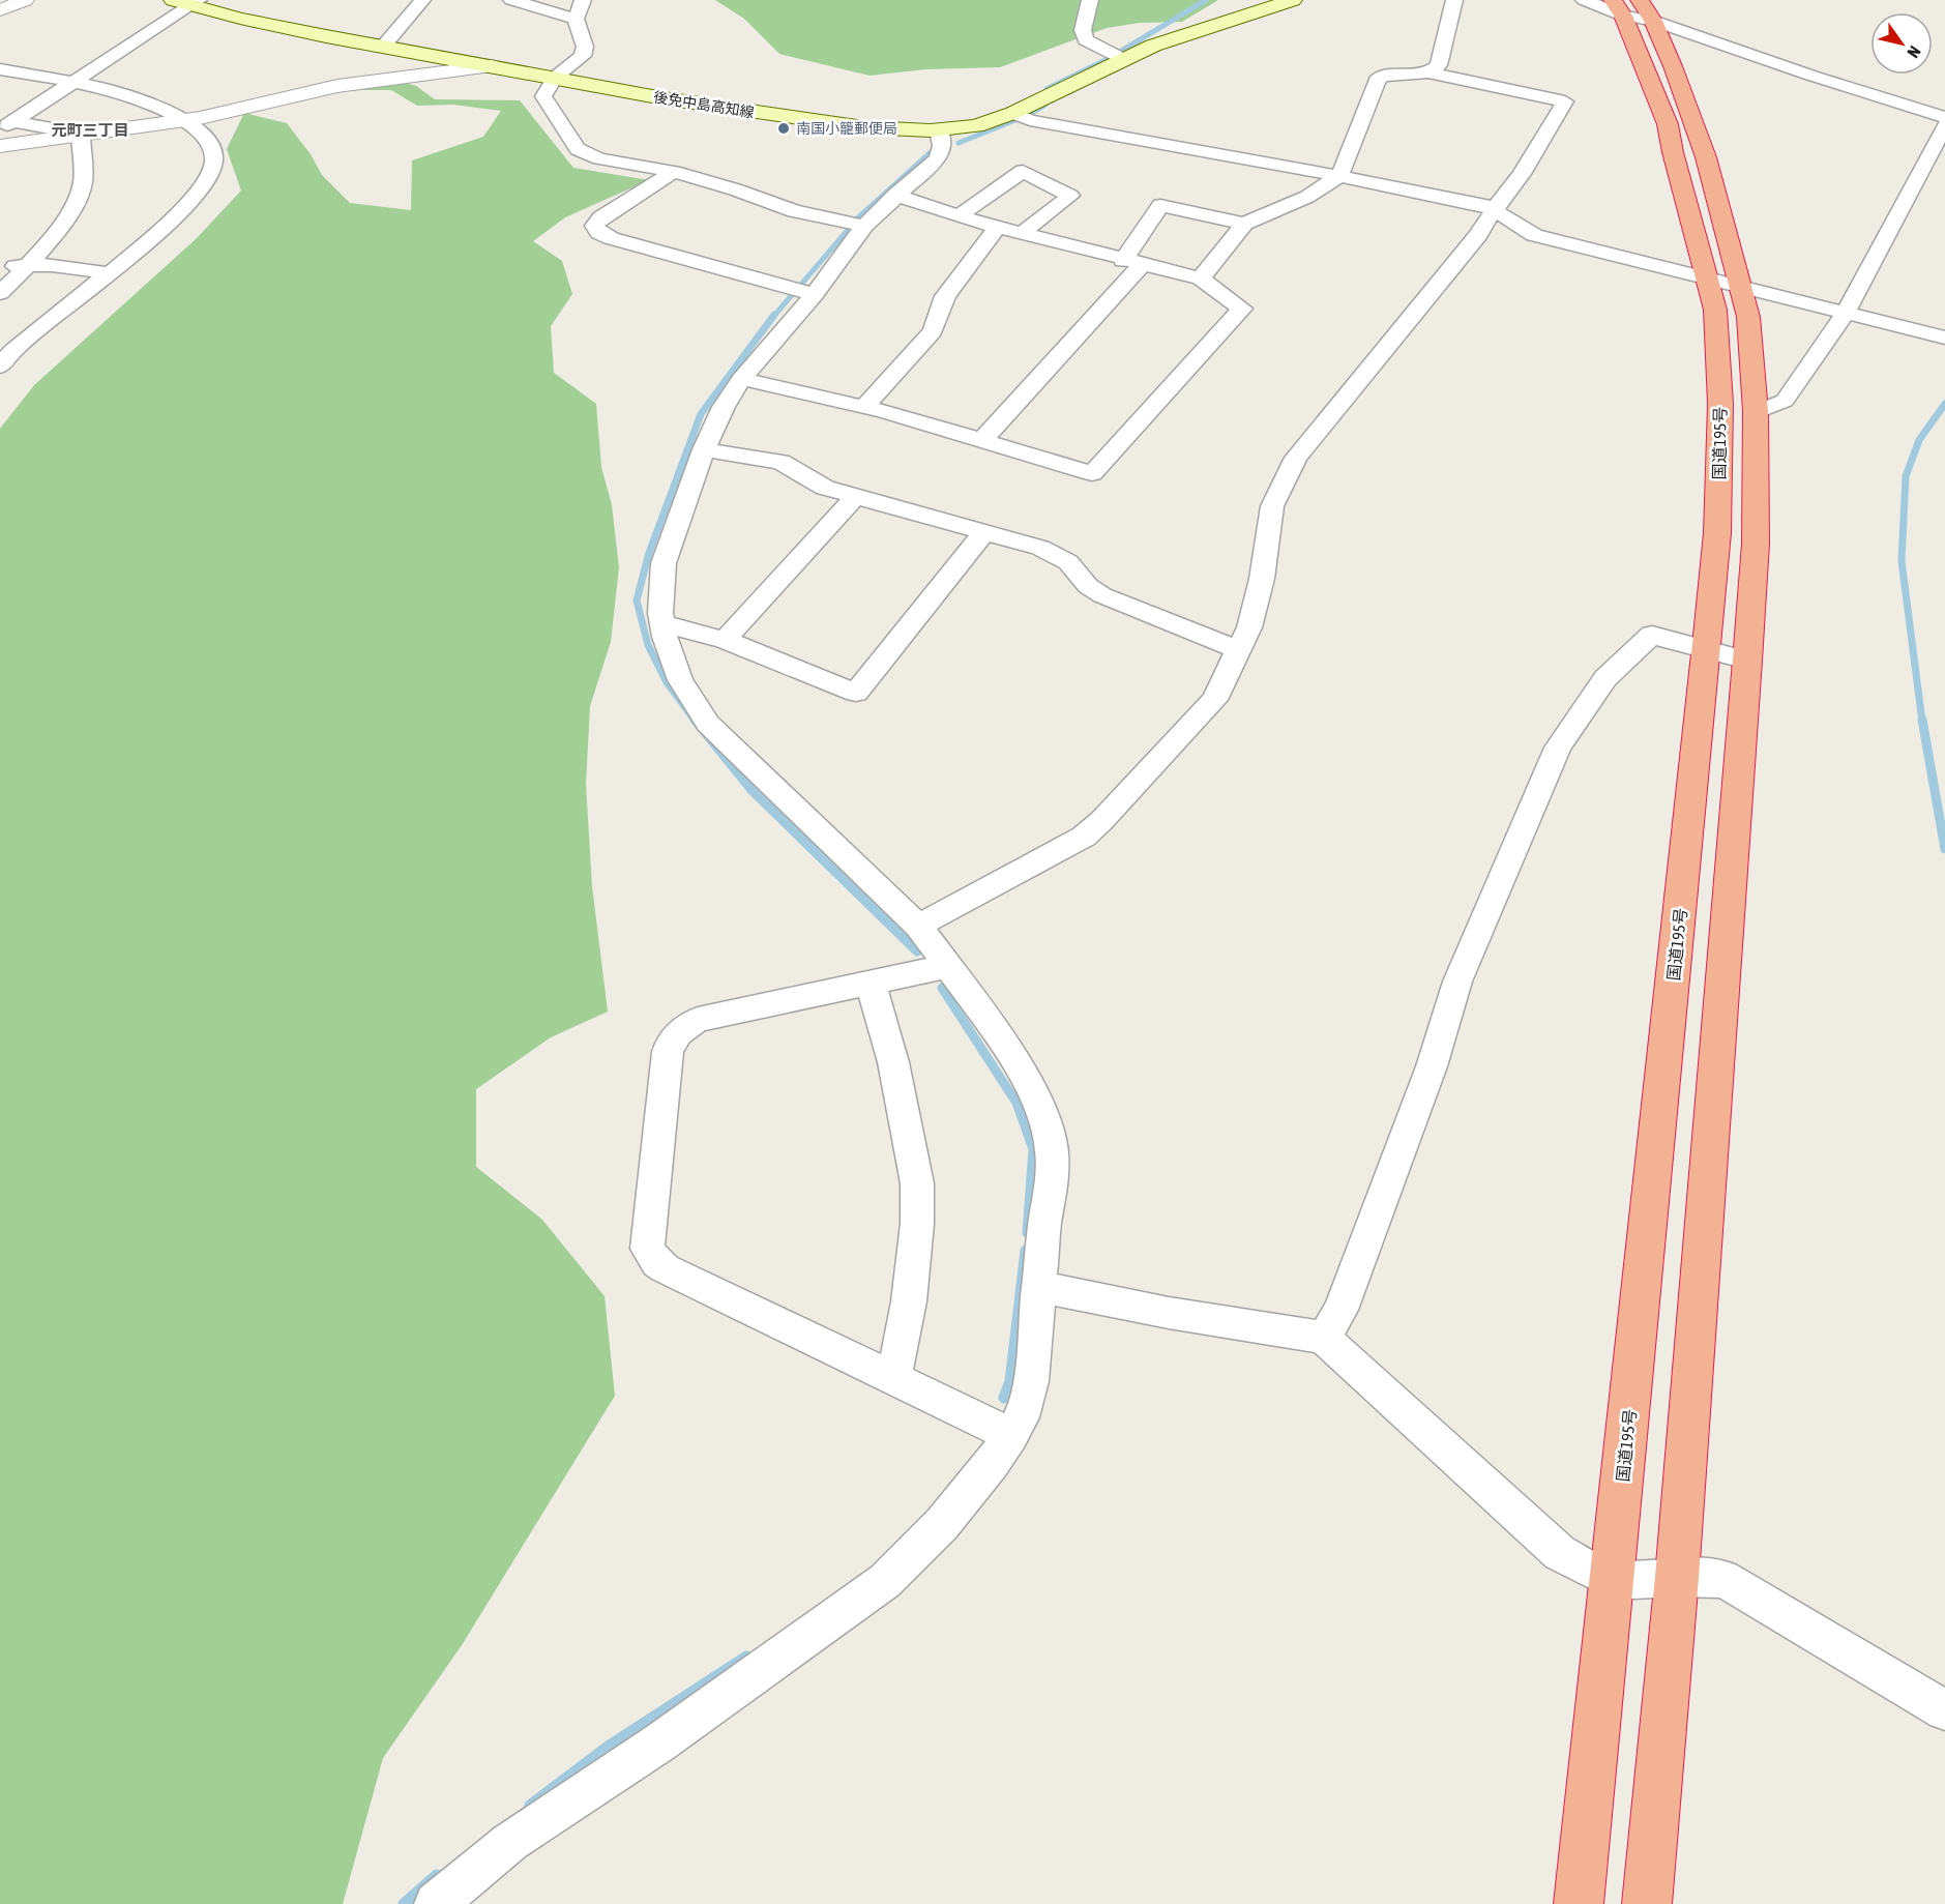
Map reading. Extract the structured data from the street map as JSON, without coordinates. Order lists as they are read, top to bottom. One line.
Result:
{"streets":{"highway":["国道195号"],"main road":["後免中島高知線"]},"districts":["元町三丁目"],"places":["南国小籠郵便局"],"north":"bottom right"}
